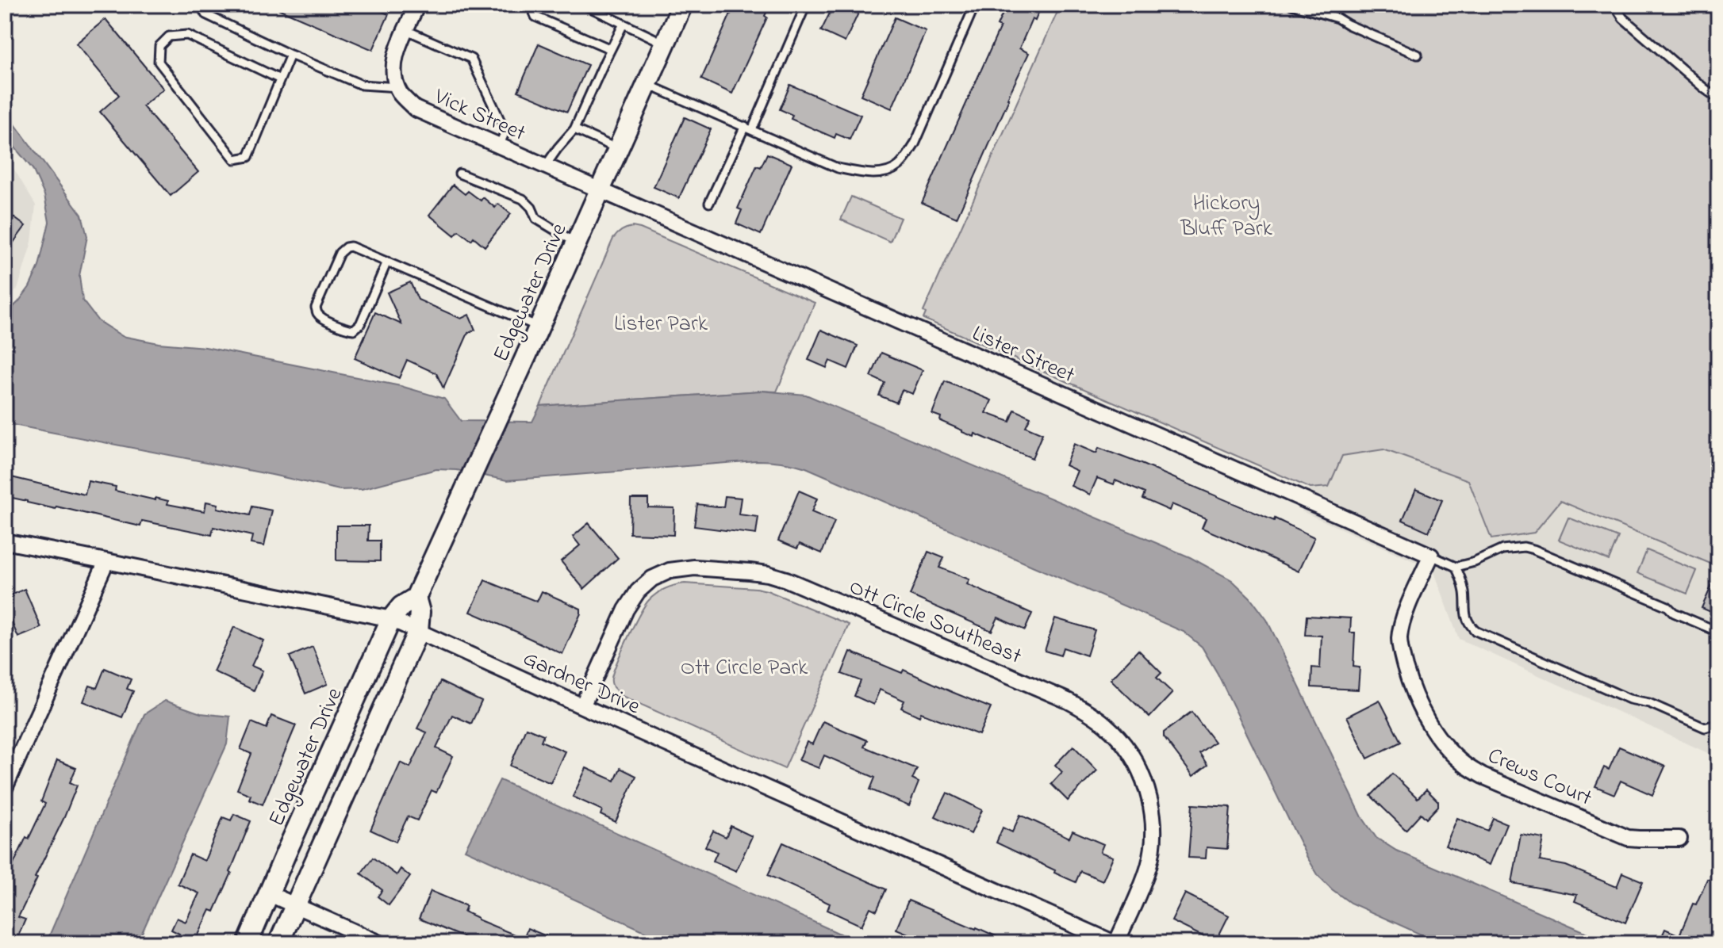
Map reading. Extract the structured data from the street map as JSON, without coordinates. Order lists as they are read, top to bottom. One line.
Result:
{"streets":{"street":["Vick Street","Edgewater Drive","Lister Street","Ott Circle Southeast","Gardner Drive","Crews Court"]},"crossings":[["Vick Street","Edgewater Drive"],["Vick Street","Lister Street"],["Edgewater Drive","Lister Street"],["Edgewater Drive","Gardner Drive"],["Lister Street","Crews Court"],["Ott Circle Southeast","Gardner Drive"]],"parks":["Hickory Bluff Park","Lister Park","Ott Circle Park"]}
